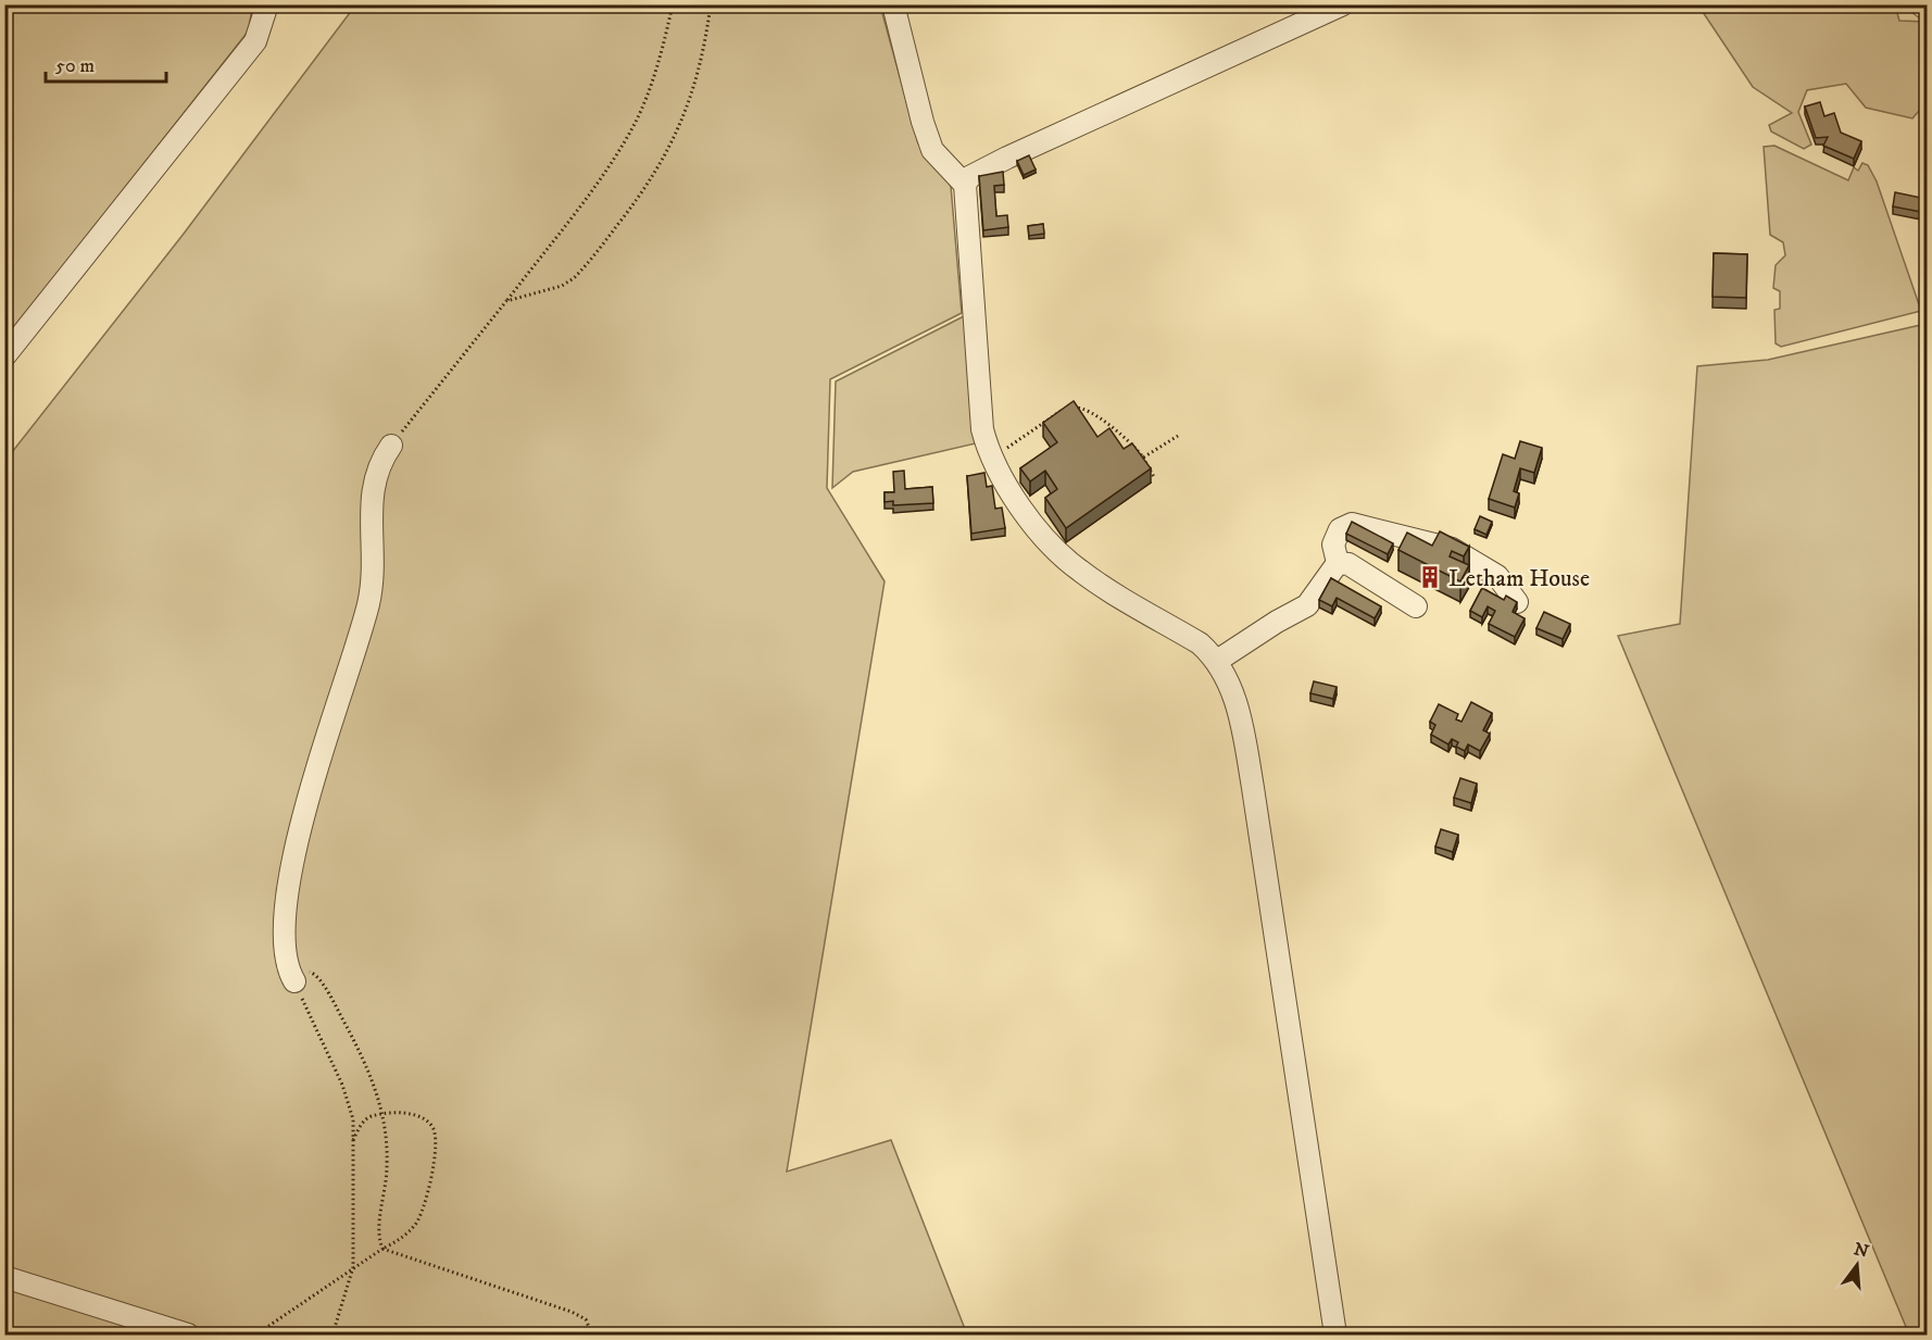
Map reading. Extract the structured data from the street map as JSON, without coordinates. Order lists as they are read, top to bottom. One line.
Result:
{"places":{"building":["Letham House"]},"scale_bar":"50 m","north":"top"}
